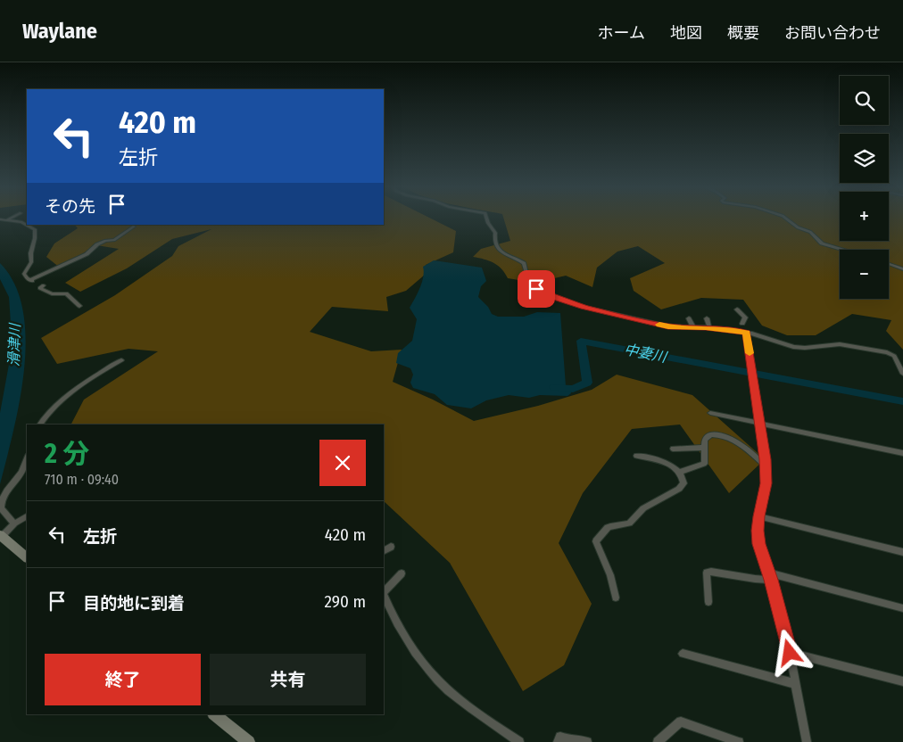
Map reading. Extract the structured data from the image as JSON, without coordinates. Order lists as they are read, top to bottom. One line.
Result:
{"water":["滑津川","中妻川"],"page":{"header":"Waylane","nav":["ホーム","地図","概要","お問い合わせ"],"map_buttons":["+","−"],"turn":["420 m","左折"],"then":"その先","heading":["2 分","710 m · 09:40"],"list":[{"name":"左折","value":"420 m"},{"name":"目的地に到着","value":"290 m"}],"buttons":["終了","共有"]}}
